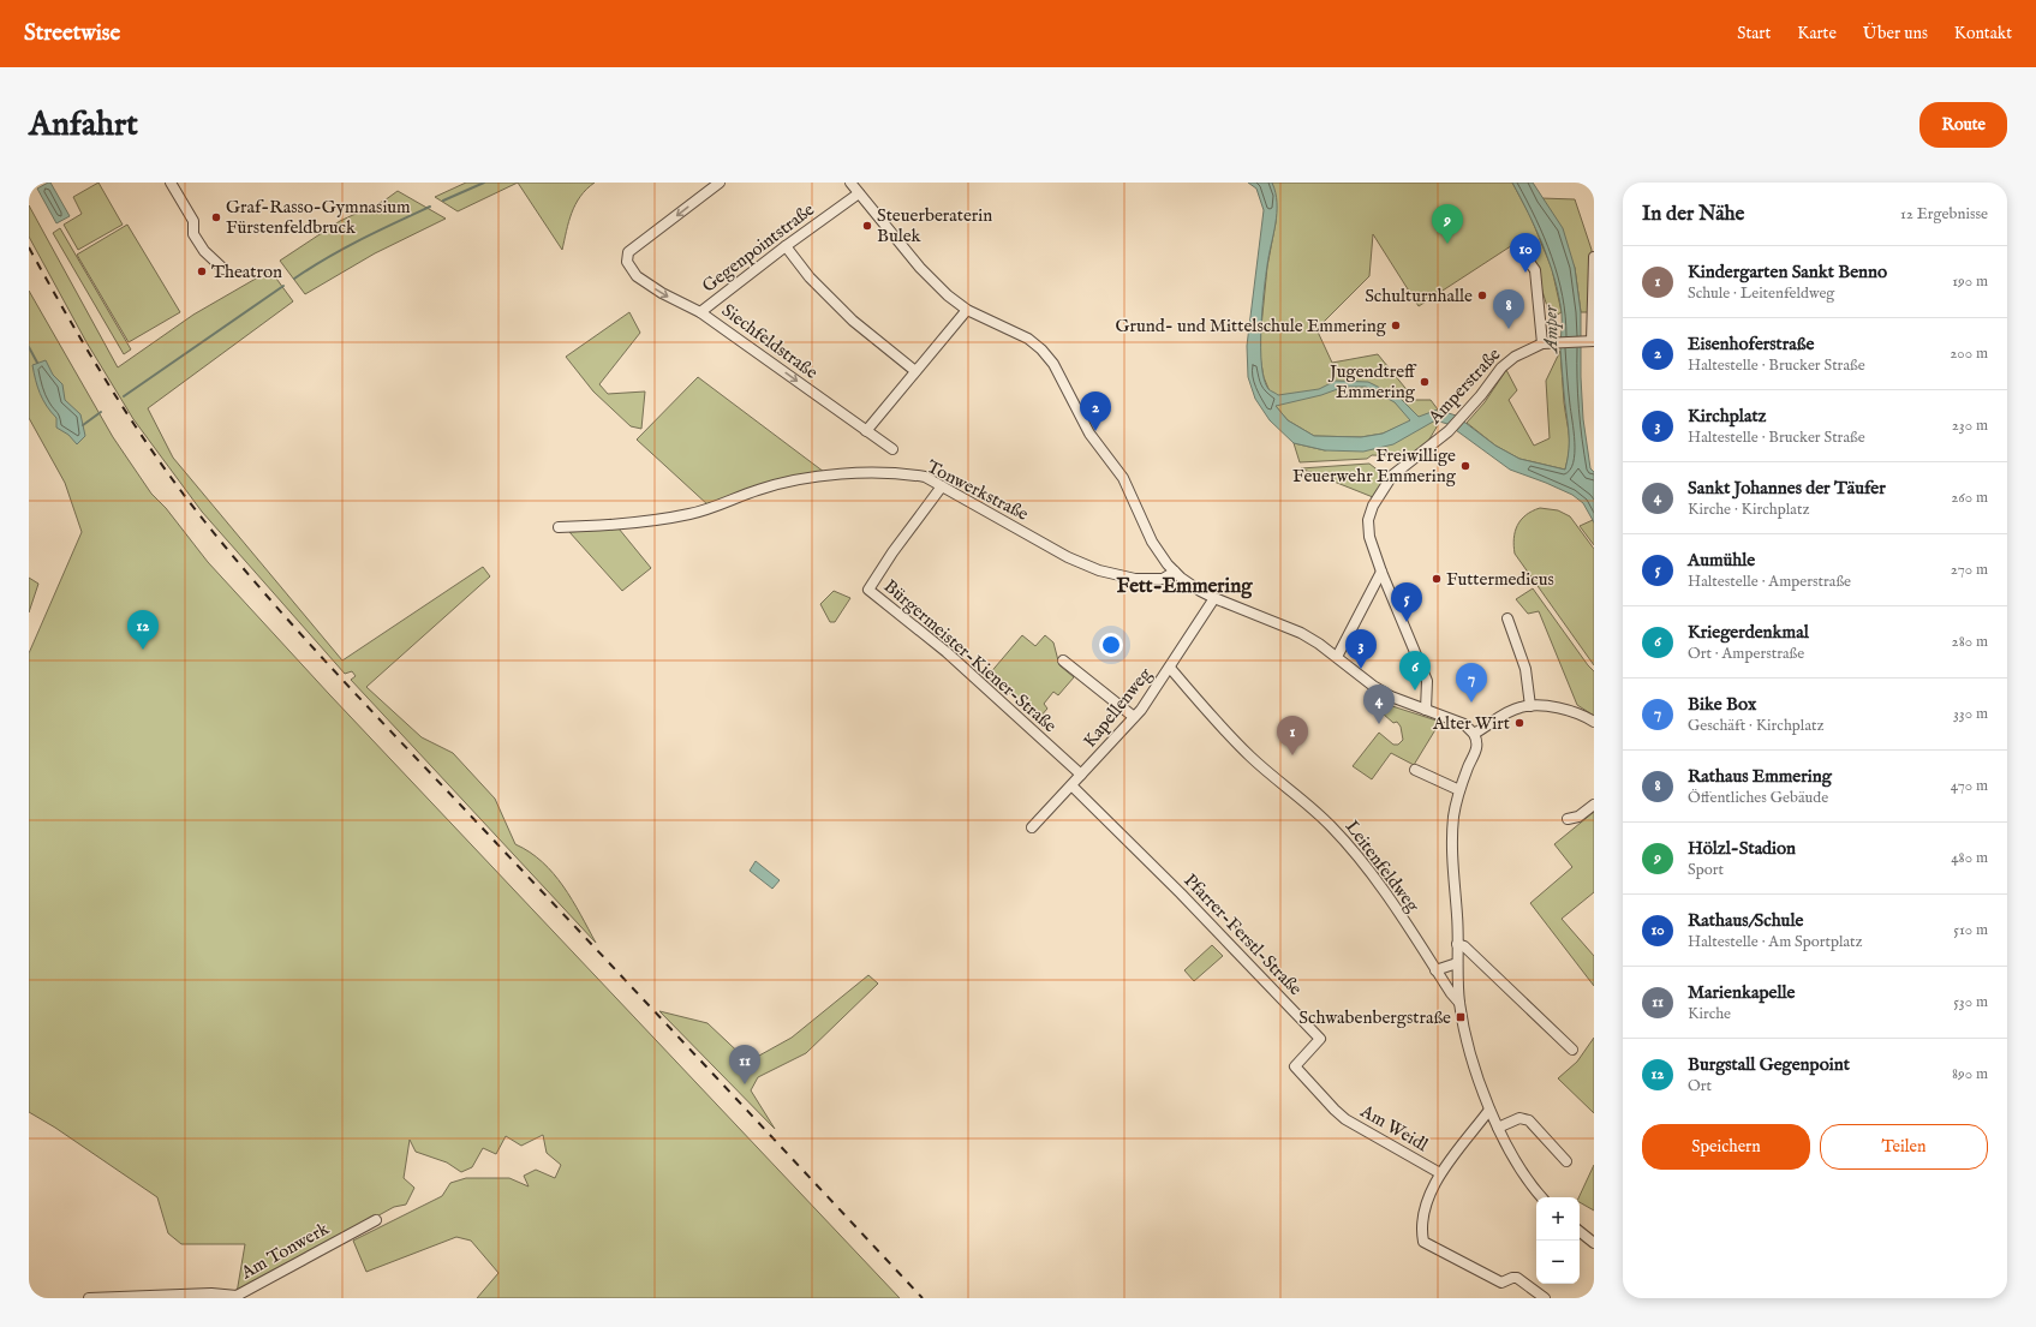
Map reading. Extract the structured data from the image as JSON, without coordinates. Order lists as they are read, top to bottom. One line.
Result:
{"streets":{"street":["Gegenpointstraße","Siechfeldstraße","Amperstraße","Tonwerkstraße","Bürgermeister-Kiener-Straße","Kapellenweg","Leitenfeldweg","Pfarrer-Ferstl-Straße","Am Weidl","Am Tonwerk"]},"crossings":[["Gegenpointstraße","Siechfeldstraße"],["Tonwerkstraße","Bürgermeister-Kiener-Straße"],["Bürgermeister-Kiener-Straße","Kapellenweg"],["Kapellenweg","Leitenfeldweg"],["Kapellenweg","Pfarrer-Ferstl-Straße"],["Pfarrer-Ferstl-Straße","Am Weidl"]],"districts":["Fett-Emmering"],"water":["Amper"],"places":{"other":["Graf-Rasso-Gymnasium Fürstenfeldbruck","Steuerberaterin Bulek","Theatron","Schulturnhalle","Grund- und Mittelschule Emmering","Jugendtreff Emmering","Freiwillige Feuerwehr Emmering","Futtermedicus","Alter Wirt"],"transit":["Schwabenbergstraße"]},"page":{"header":"Streetwise","nav":["Start","Karte","Über uns","Kontakt"],"buttons":["Route",["Speichern","Teilen"]],"title":"Anfahrt","heading":["In der Nähe","12 Ergebnisse"],"pins":["9","10","8","2","5","12","3","6","7","4","1","11"],"list":[{"mark":"1","name":"Kindergarten Sankt Benno","note":"Schule · Leitenfeldweg","value":"190 m"},{"mark":"2","name":"Eisenhoferstraße","note":"Haltestelle · Brucker Straße","value":"200 m"},{"mark":"3","name":"Kirchplatz","note":"Haltestelle · Brucker Straße","value":"230 m"},{"mark":"4","name":"Sankt Johannes der Täufer","note":"Kirche · Kirchplatz","value":"260 m"},{"mark":"5","name":"Aumühle","note":"Haltestelle · Amperstraße","value":"270 m"},{"mark":"6","name":"Kriegerdenkmal","note":"Ort · Amperstraße","value":"280 m"},{"mark":"7","name":"Bike Box","note":"Geschäft · Kirchplatz","value":"330 m"},{"mark":"8","name":"Rathaus Emmering","note":"Öffentliches Gebäude","value":"470 m"},{"mark":"9","name":"Hölzl-Stadion","note":"Sport","value":"480 m"},{"mark":"10","name":"Rathaus/Schule","note":"Haltestelle · Am Sportplatz","value":"510 m"},{"mark":"11","name":"Marienkapelle","note":"Kirche","value":"530 m"},{"mark":"12","name":"Burgstall Gegenpoint","note":"Ort","value":"890 m"}],"map_buttons":["+","−"]}}
